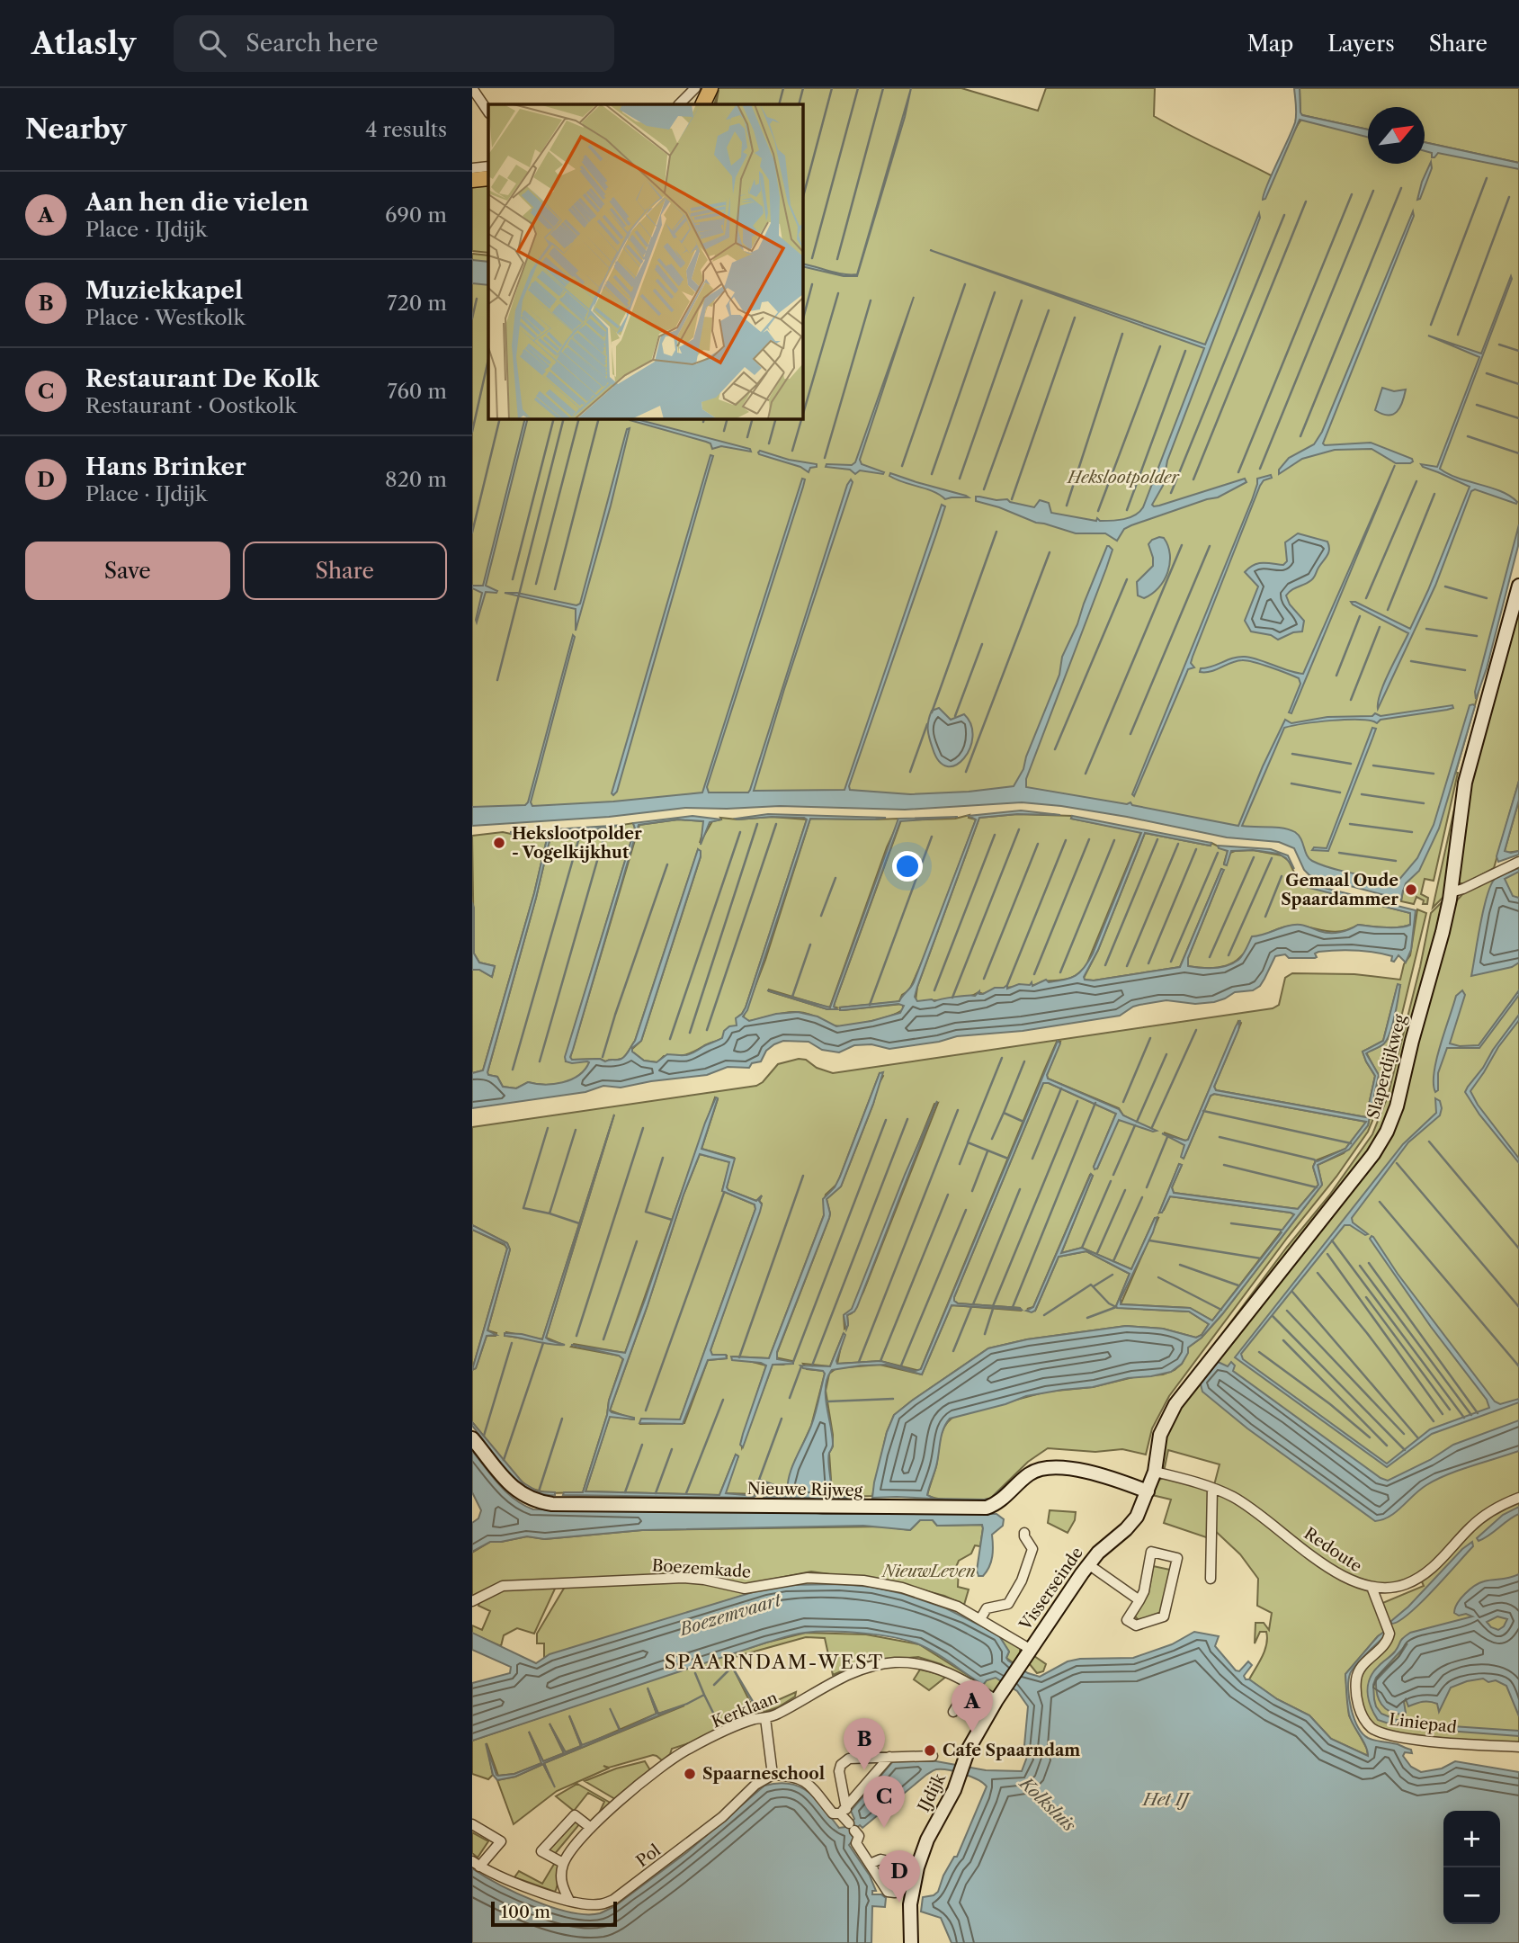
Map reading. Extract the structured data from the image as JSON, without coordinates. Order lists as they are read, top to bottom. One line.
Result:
{"streets":{"street":["Slaperdijkweg","Nieuwe Rijweg","Redoute","Boezemkade","Visserseinde","Kerklaan","Liniepad","IJdijk","Pol"]},"crossings":[["Slaperdijkweg","Nieuwe Rijweg"],["Slaperdijkweg","Redoute"],["Slaperdijkweg","Visserseinde"],["Nieuwe Rijweg","Visserseinde"],["Redoute","Liniepad"],["Boezemkade","Visserseinde"],["Visserseinde","IJdijk"],["Kerklaan","IJdijk"]],"districts":["SPAARNDAM-WEST"],"water":["Boezemvaart","Het IJ","Kolksluis"],"parks":["Hekslootpolder","NieuwLeven"],"places":["Hekslootpolder - Vogelkijkhut","Gemaal Oude Spaardammer","Cafe Spaarndam","Spaarneschool"],"scale_bar":"100 m","north":"top right","page":{"header":"Atlasly","search":"Search here","nav":["Map","Layers","Share"],"heading":["Nearby","4 results"],"list":[{"mark":"A","name":"Aan hen die vielen","note":"Place · IJdijk","value":"690 m"},{"mark":"B","name":"Muziekkapel","note":"Place · Westkolk","value":"720 m"},{"mark":"C","name":"Restaurant De Kolk","note":"Restaurant · Oostkolk","value":"760 m"},{"mark":"D","name":"Hans Brinker","note":"Place · IJdijk","value":"820 m"}],"buttons":["Save","Share"],"pins":["A","B","C","D"],"map_buttons":["+","−"],"scale":"100 m"}}
